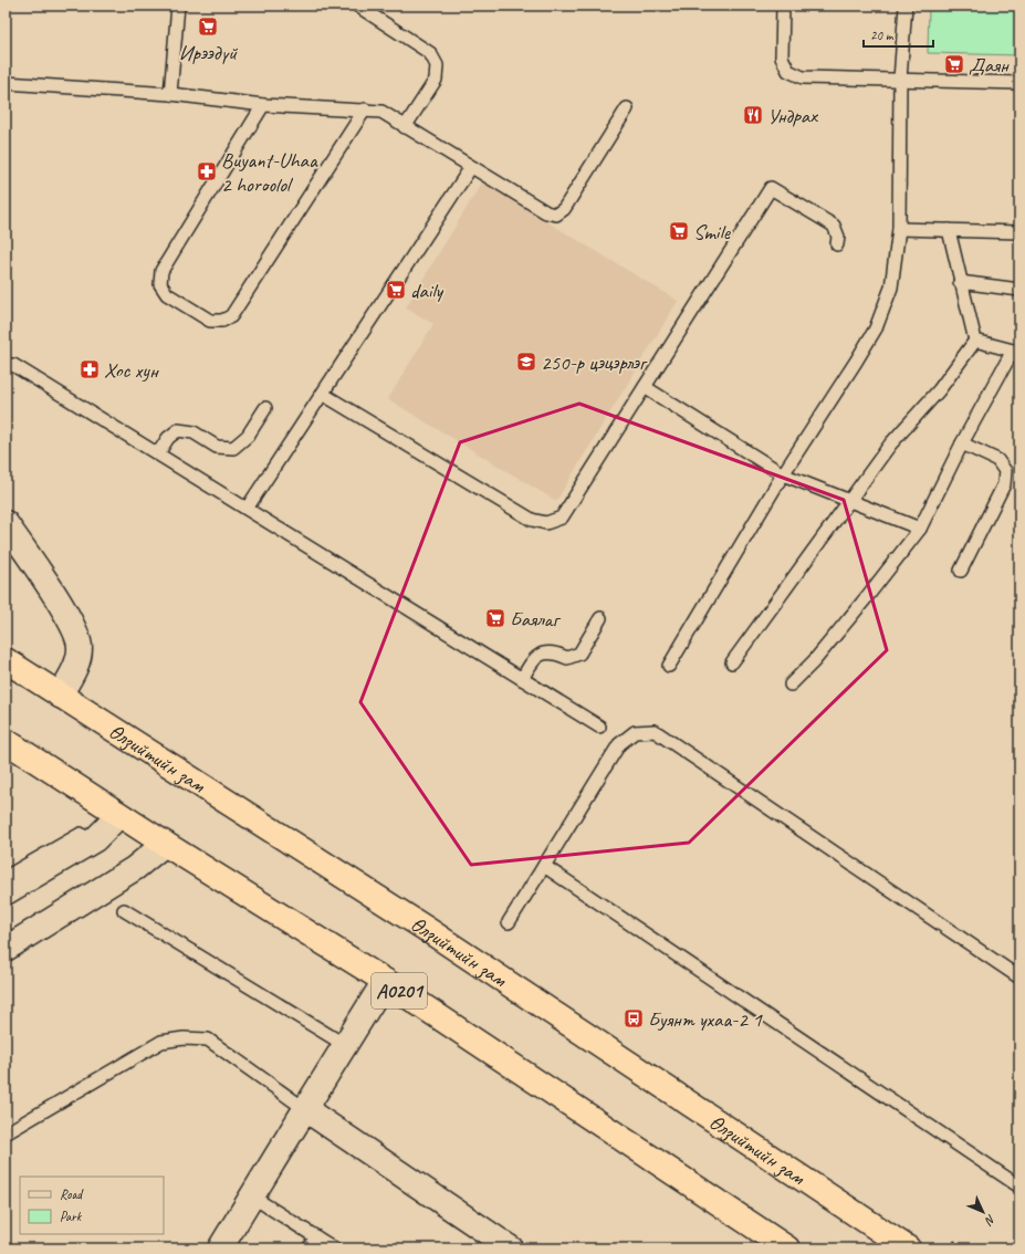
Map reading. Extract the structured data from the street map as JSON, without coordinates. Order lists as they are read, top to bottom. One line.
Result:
{"streets":{"highway":["Өлзийтийн зам","A0201"]},"places":{"supermarket":["Ирээдүй","Даян","Smile","daily","Баялаг"],"restaurant":["Ундрах"],"pharmacy":["Buyant-Uhaa 2 horoolol","Хос хун"],"school or university":["250-р цэцэрлэг"],"bus stop":["Буянт ухаа-2 1"]},"legend":["Road","Park"],"scale_bar":"20 m","north":"bottom right"}
